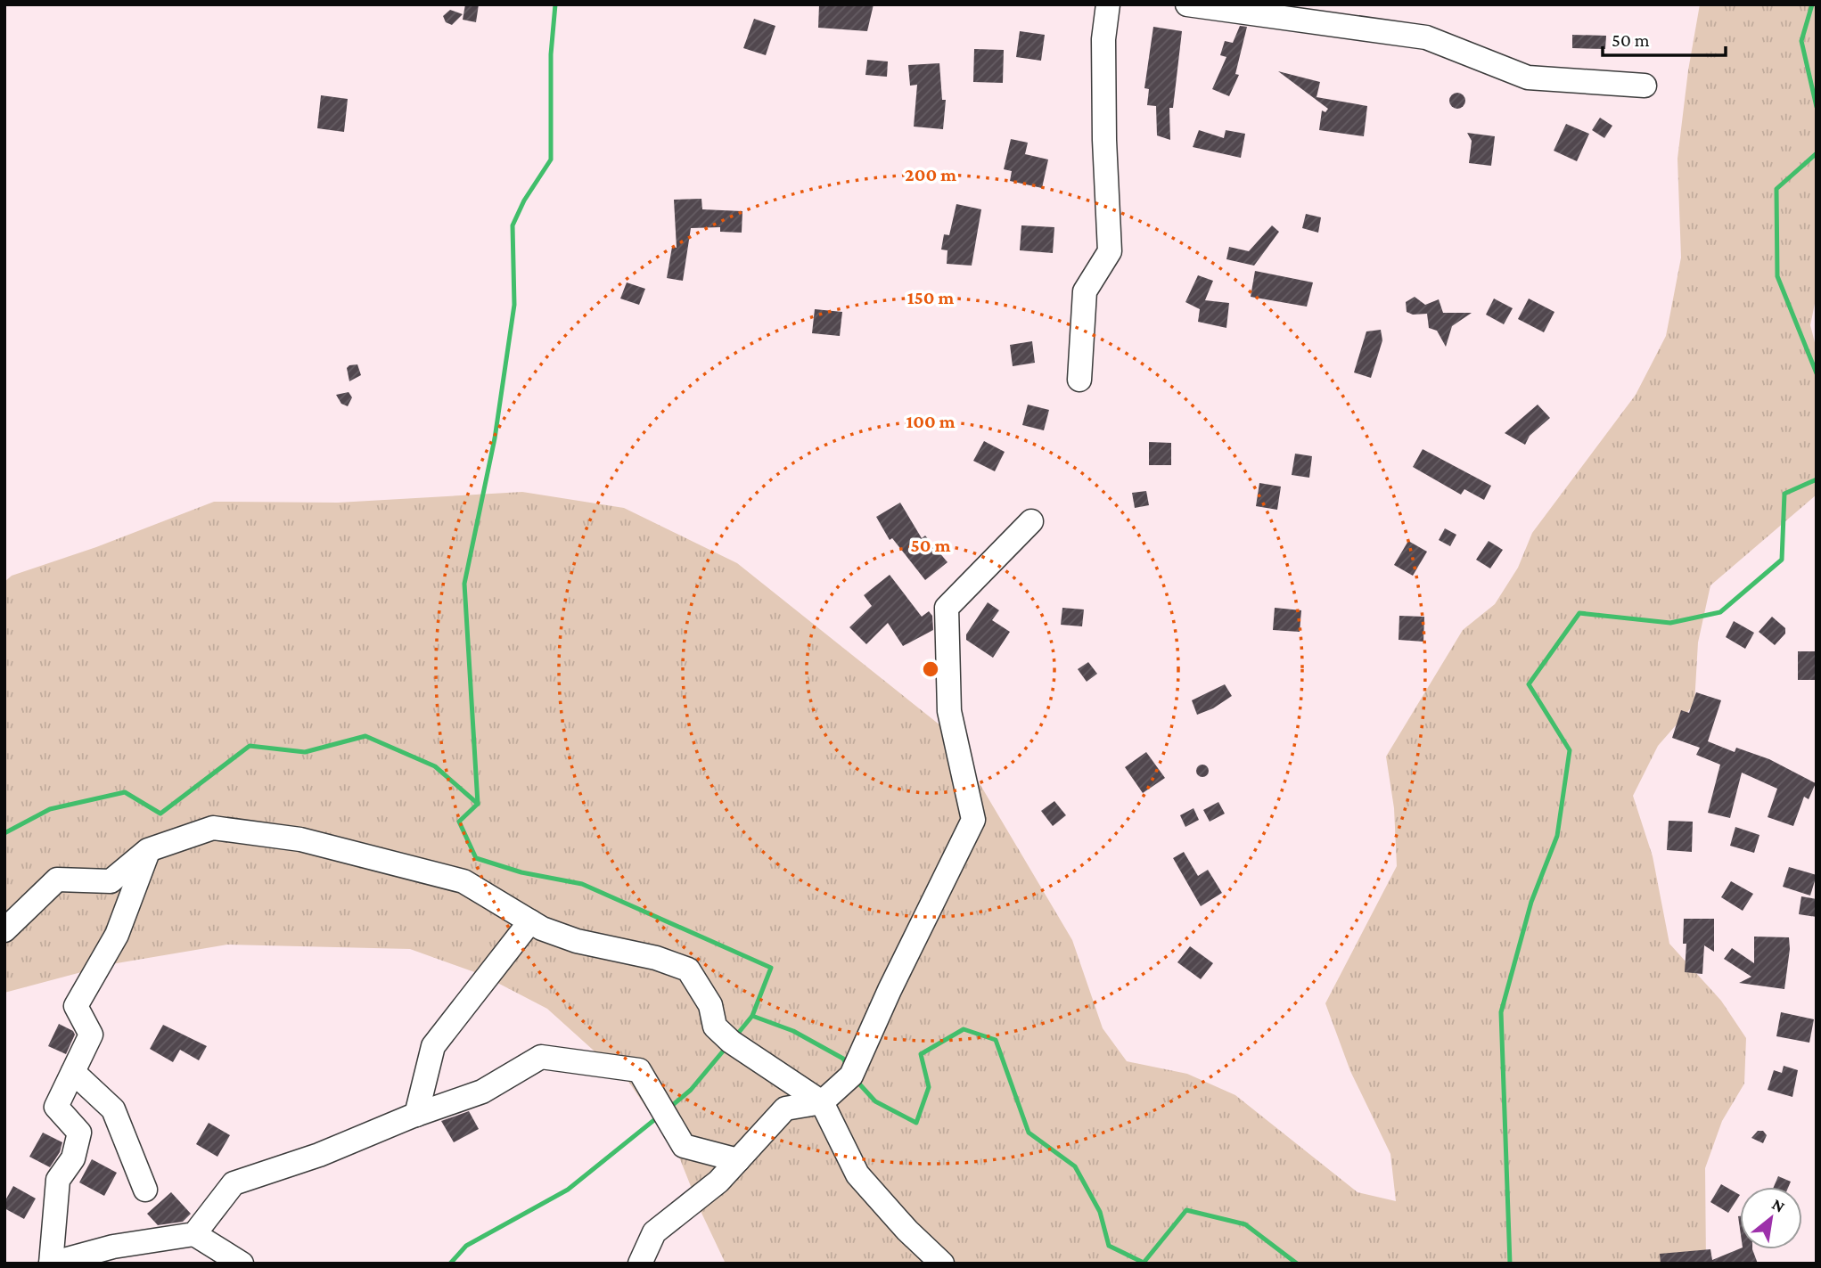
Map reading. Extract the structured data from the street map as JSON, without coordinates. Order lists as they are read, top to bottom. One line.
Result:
{"scale_bar":"50 m","north":"top right","rings":["200 m","150 m","100 m","50 m"]}
